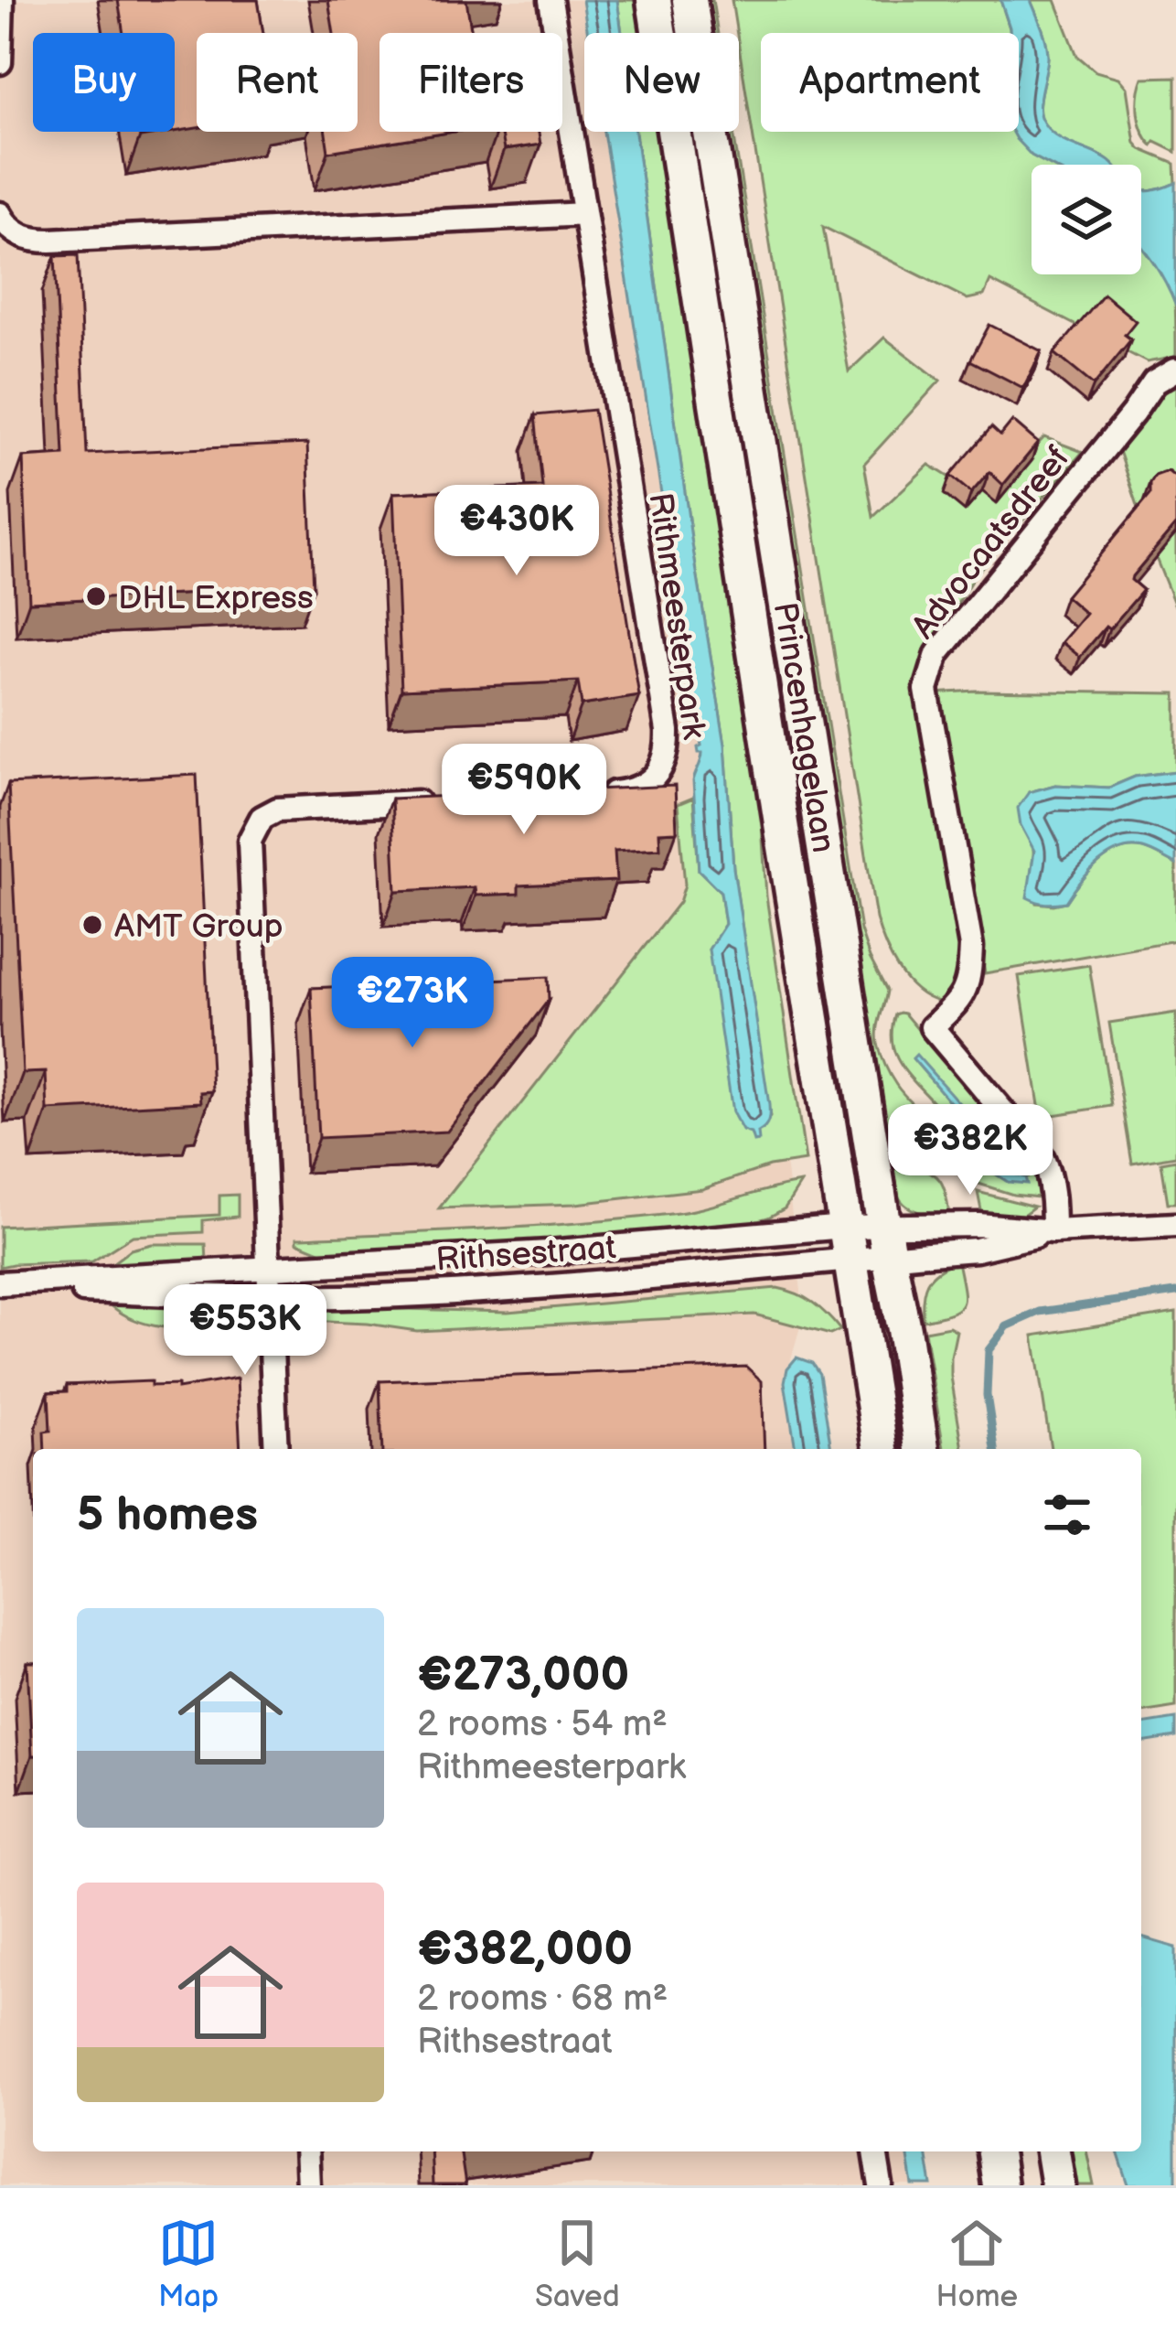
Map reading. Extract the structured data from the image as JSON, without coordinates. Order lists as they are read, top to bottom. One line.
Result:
{"streets":{"main road":["Princenhagelaan"],"street":["Advocaatsdreef","Rithmeesterpark","Rithsestraat"]},"crossings":[["Advocaatsdreef","Rithsestraat"],["Princenhagelaan","Rithsestraat"]],"places":["DHL Express","AMT Group"],"page":{"chip":["Buy","Rent","Filters","New","Apartment"],"price":["€430K","€590K","€273K","€382K","€553K"],"heading":"5 homes","list":[{"name":"€273,000","note":"2 rooms · 54 m² · Rithmeesterpark"},{"name":"€382,000","note":"2 rooms · 68 m² · Rithsestraat"}],"tabs":["Map","Saved","Home"]}}
